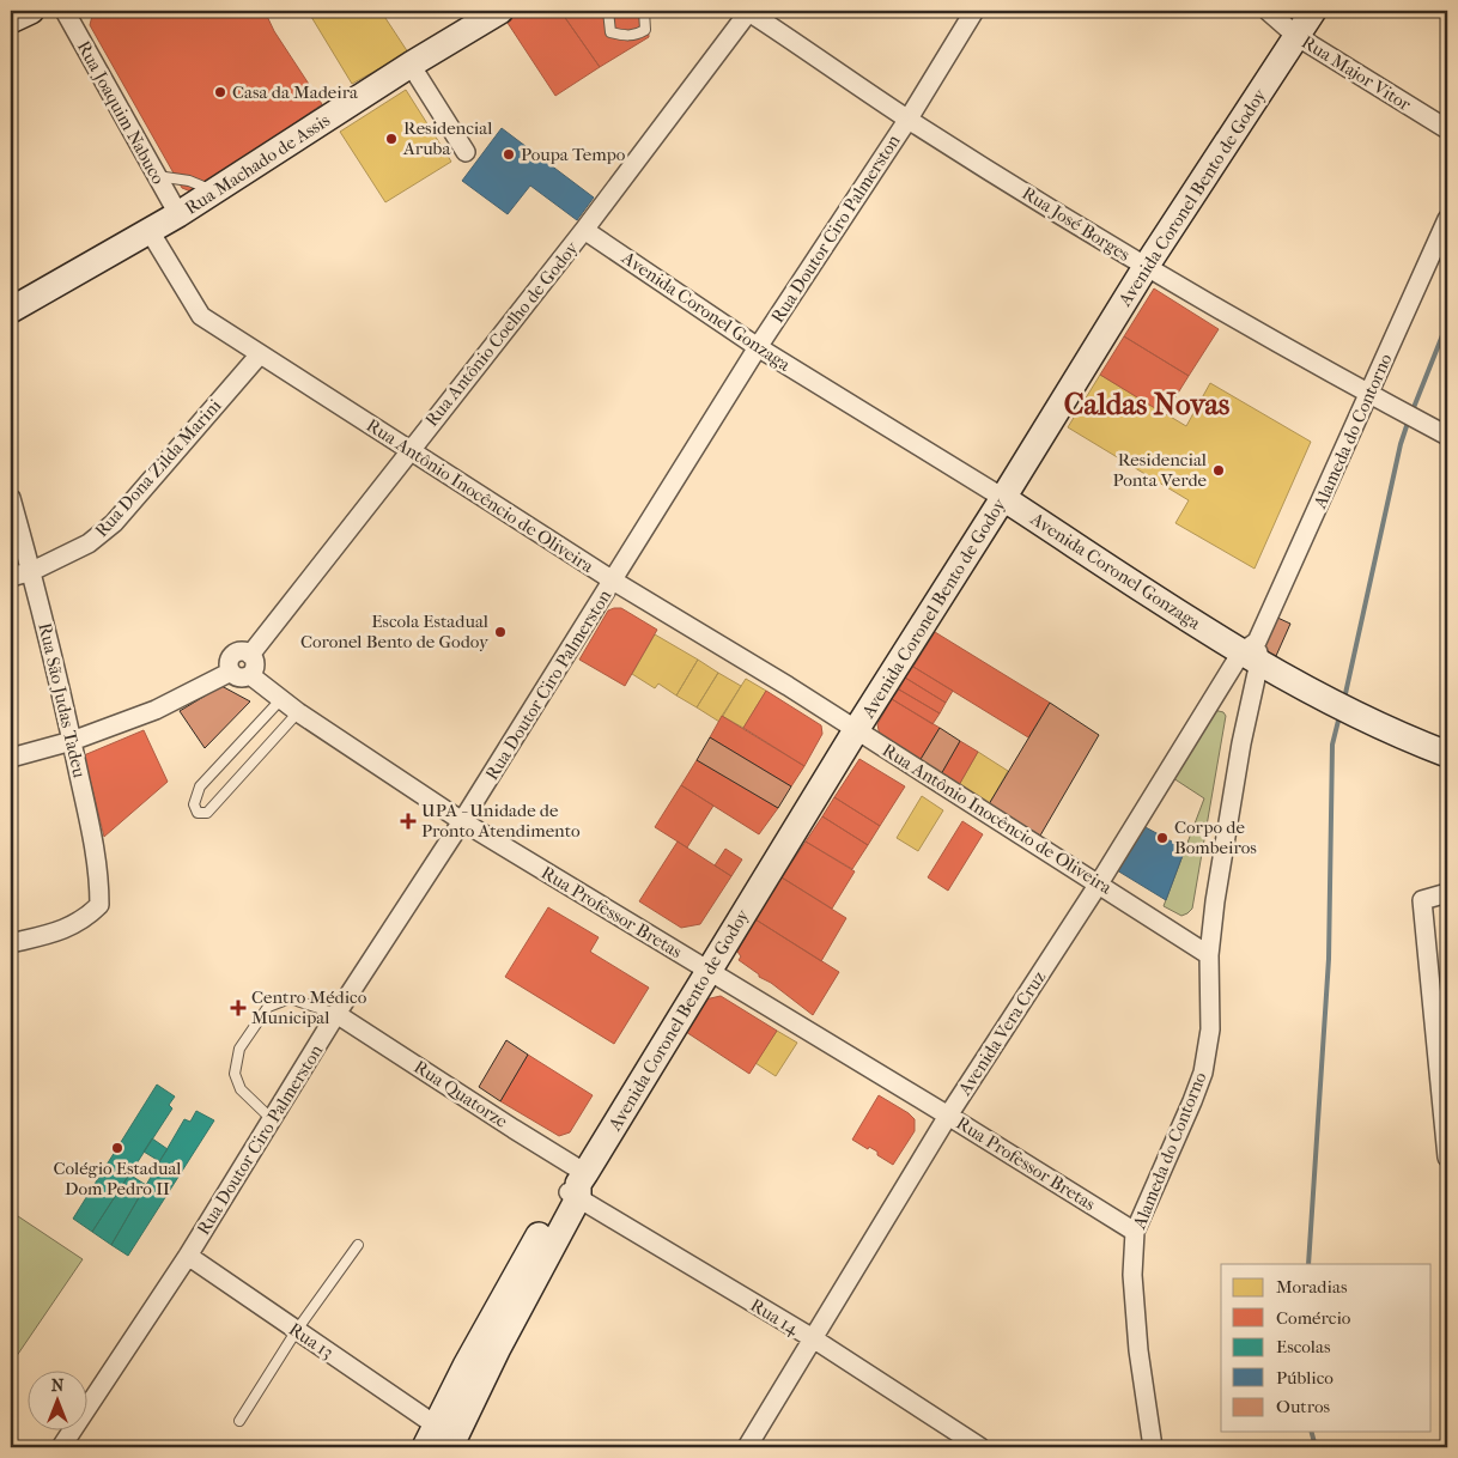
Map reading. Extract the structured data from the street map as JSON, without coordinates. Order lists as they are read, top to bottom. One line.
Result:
{"streets":{"main road":["Rua Machado de Assis","Avenida Coronel Bento de Godoy","Avenida Coronel Gonzaga"],"street":["Rua Major Vitor","Rua Joaquim Nabuco","Rua José Borges","Rua Doutor Ciro Palmerston","Rua Antônio Coelho de Godoy","Alameda do Contorno","Rua Dona Zilda Marini","Rua Antônio Inocêncio de Oliveira","Rua São Judas Tadeu","Rua Professor Bretas","Avenida Vera Cruz","Rua Quatorze","Rua 14","Rua 13"]},"crossings":[["Rua Major Vitor","Avenida Coronel Bento de Godoy"],["Rua Joaquim Nabuco","Rua Machado de Assis"],["Rua Machado de Assis","Rua Antônio Inocêncio de Oliveira"],["Avenida Coronel Bento de Godoy","Rua José Borges"],["Avenida Coronel Bento de Godoy","Avenida Coronel Gonzaga"],["Avenida Coronel Bento de Godoy","Rua Antônio Inocêncio de Oliveira"],["Avenida Coronel Bento de Godoy","Rua Professor Bretas"],["Avenida Coronel Bento de Godoy","Rua Quatorze"],["Avenida Coronel Bento de Godoy","Rua 14"],["Avenida Coronel Bento de Godoy","Rua 13"],["Rua José Borges","Rua Doutor Ciro Palmerston"],["Rua José Borges","Rua Antônio Coelho de Godoy"],["Rua José Borges","Alameda do Contorno"],["Rua Doutor Ciro Palmerston","Avenida Coronel Gonzaga"],["Rua Doutor Ciro Palmerston","Rua Antônio Inocêncio de Oliveira"],["Rua Doutor Ciro Palmerston","Rua Professor Bretas"],["Rua Doutor Ciro Palmerston","Rua Quatorze"],["Rua Doutor Ciro Palmerston","Rua 13"],["Avenida Coronel Gonzaga","Rua Antônio Coelho de Godoy"],["Avenida Coronel Gonzaga","Alameda do Contorno"],["Avenida Coronel Gonzaga","Avenida Vera Cruz"],["Rua Antônio Coelho de Godoy","Rua Antônio Inocêncio de Oliveira"],["Rua Antônio Coelho de Godoy","Rua São Judas Tadeu"],["Rua Antônio Coelho de Godoy","Rua Professor Bretas"],["Alameda do Contorno","Rua Antônio Inocêncio de Oliveira"],["Alameda do Contorno","Rua Professor Bretas"],["Alameda do Contorno","Avenida Vera Cruz"],["Rua Dona Zilda Marini","Rua Antônio Inocêncio de Oliveira"],["Rua Dona Zilda Marini","Rua São Judas Tadeu"],["Rua Antônio Inocêncio de Oliveira","Avenida Vera Cruz"],["Rua Professor Bretas","Avenida Vera Cruz"],["Avenida Vera Cruz","Rua 14"],["Rua Quatorze","Rua 14"]],"districts":["Caldas Novas"],"places":{"other":["Casa da Madeira","Residencial Aruba","Poupa Tempo","Residencial Ponta Verde","Escola Estadual Coronel Bento de Godoy","Corpo de Bombeiros","Colégio Estadual Dom Pedro II"],"health":["UPA - Unidade de Pronto Atendimento","Centro Médico Municipal"]},"legend":["Moradias","Comércio","Escolas","Público","Outros"],"north":"top"}
